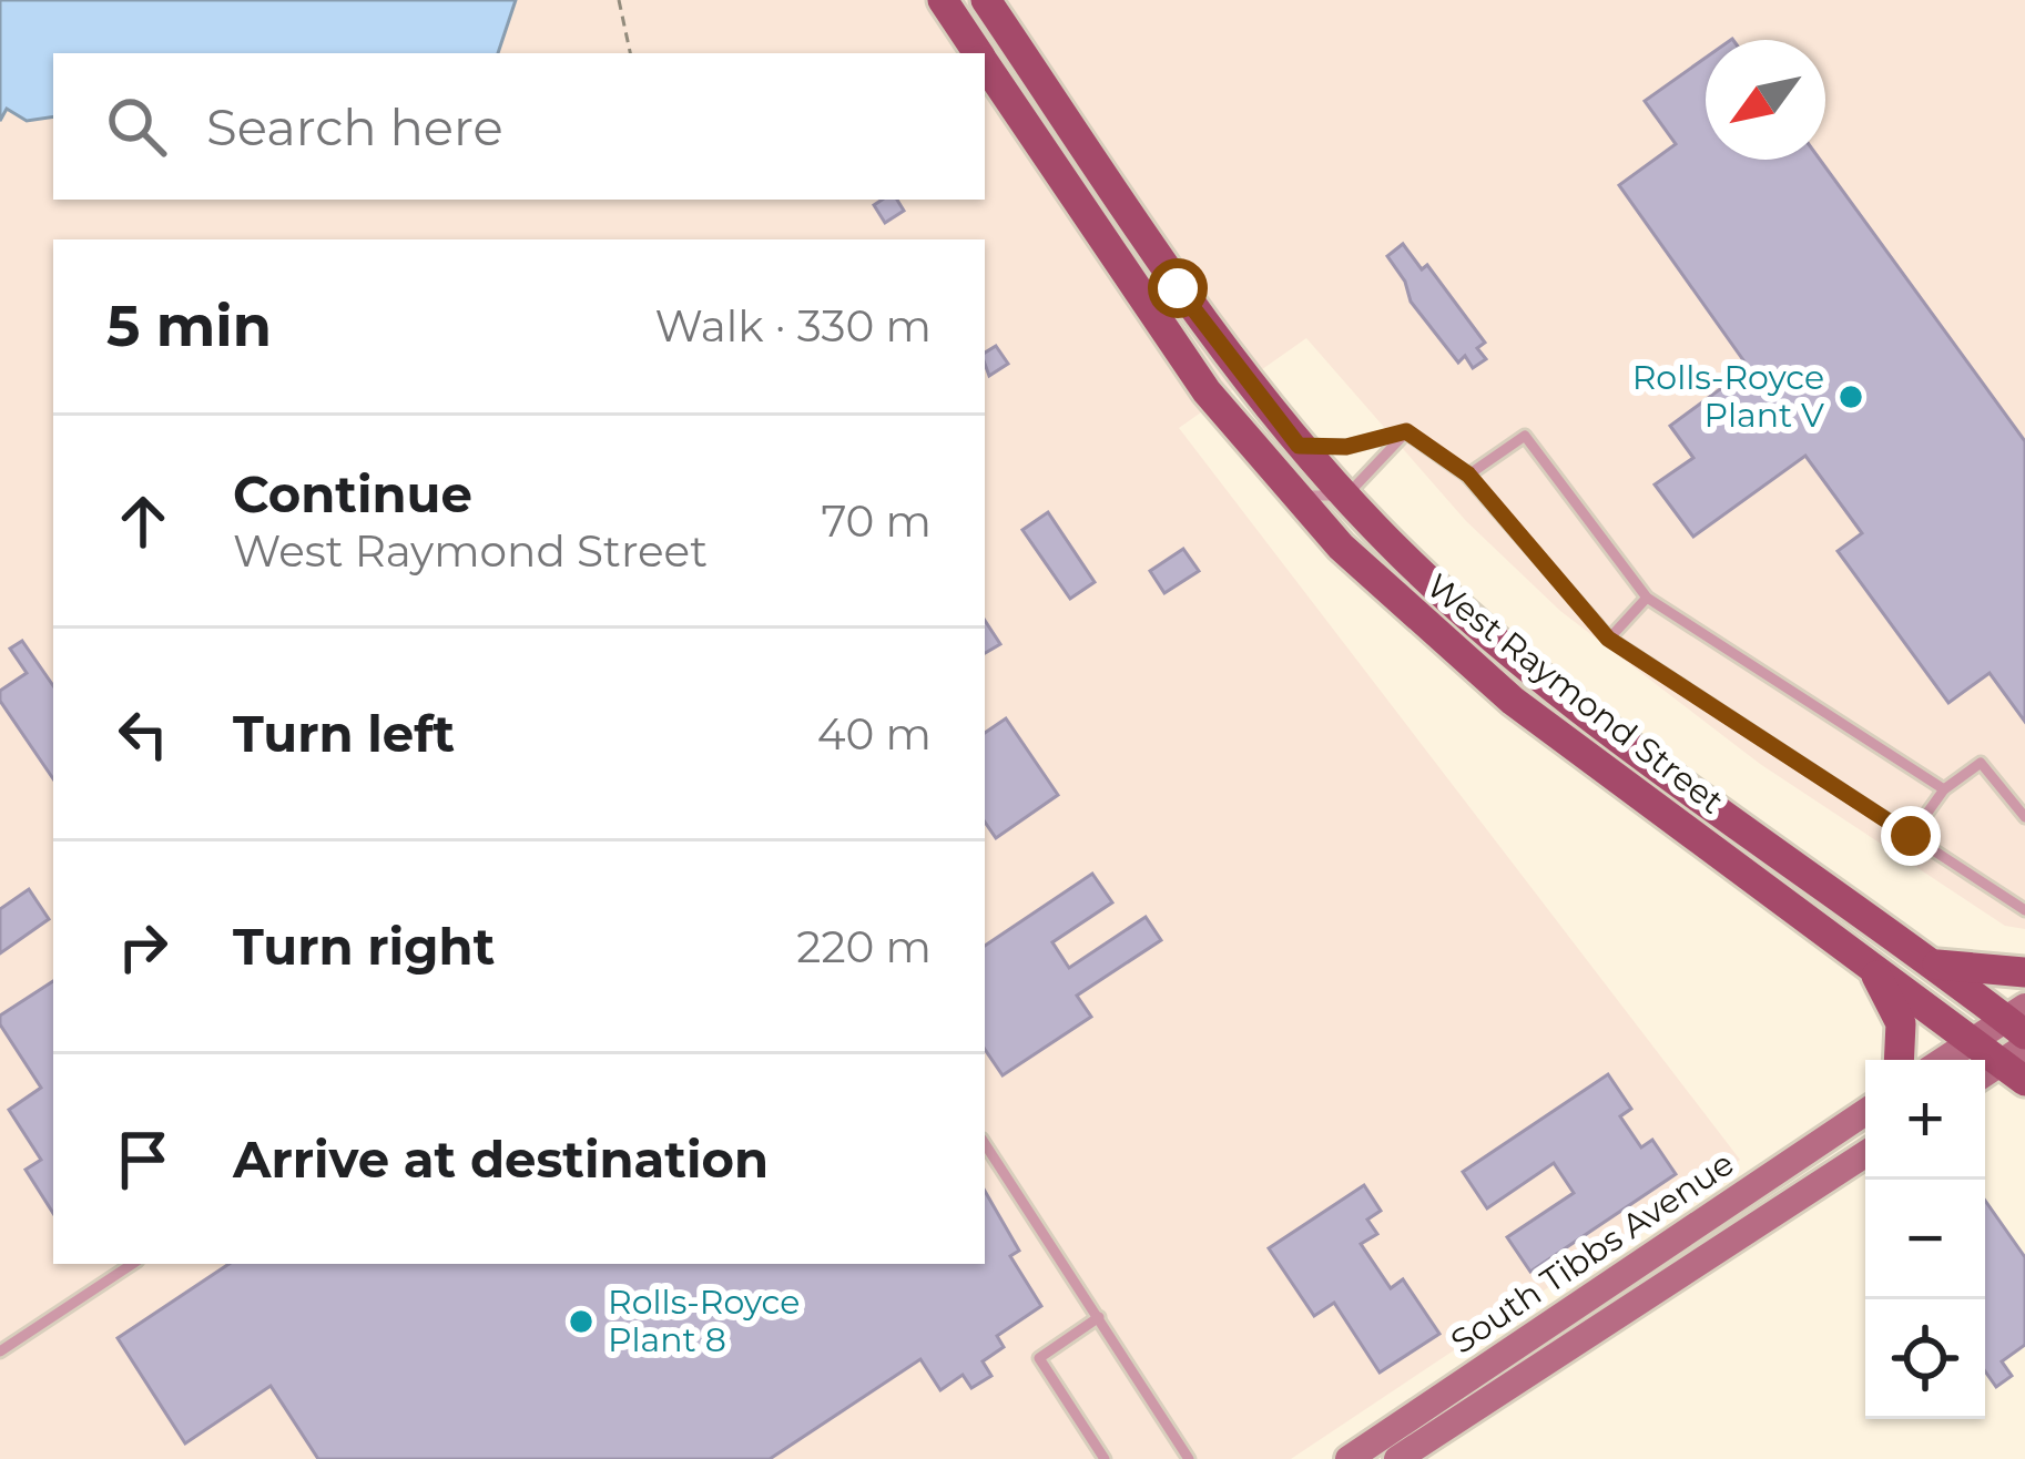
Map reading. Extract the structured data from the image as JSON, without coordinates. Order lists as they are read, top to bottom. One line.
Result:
{"streets":{"main road":["West Raymond Street","South Tibbs Avenue"]},"places":["Rolls-Royce Plant V","Rolls-Royce Plant 8"],"north":"bottom left","page":{"search":"Search here","heading":["5 min","Walk · 330 m"],"list":[["Continue","West Raymond Street","70 m"],["Turn left","40 m"],["Turn right","220 m"],"Arrive at destination"],"map_buttons":["+","−"]}}
